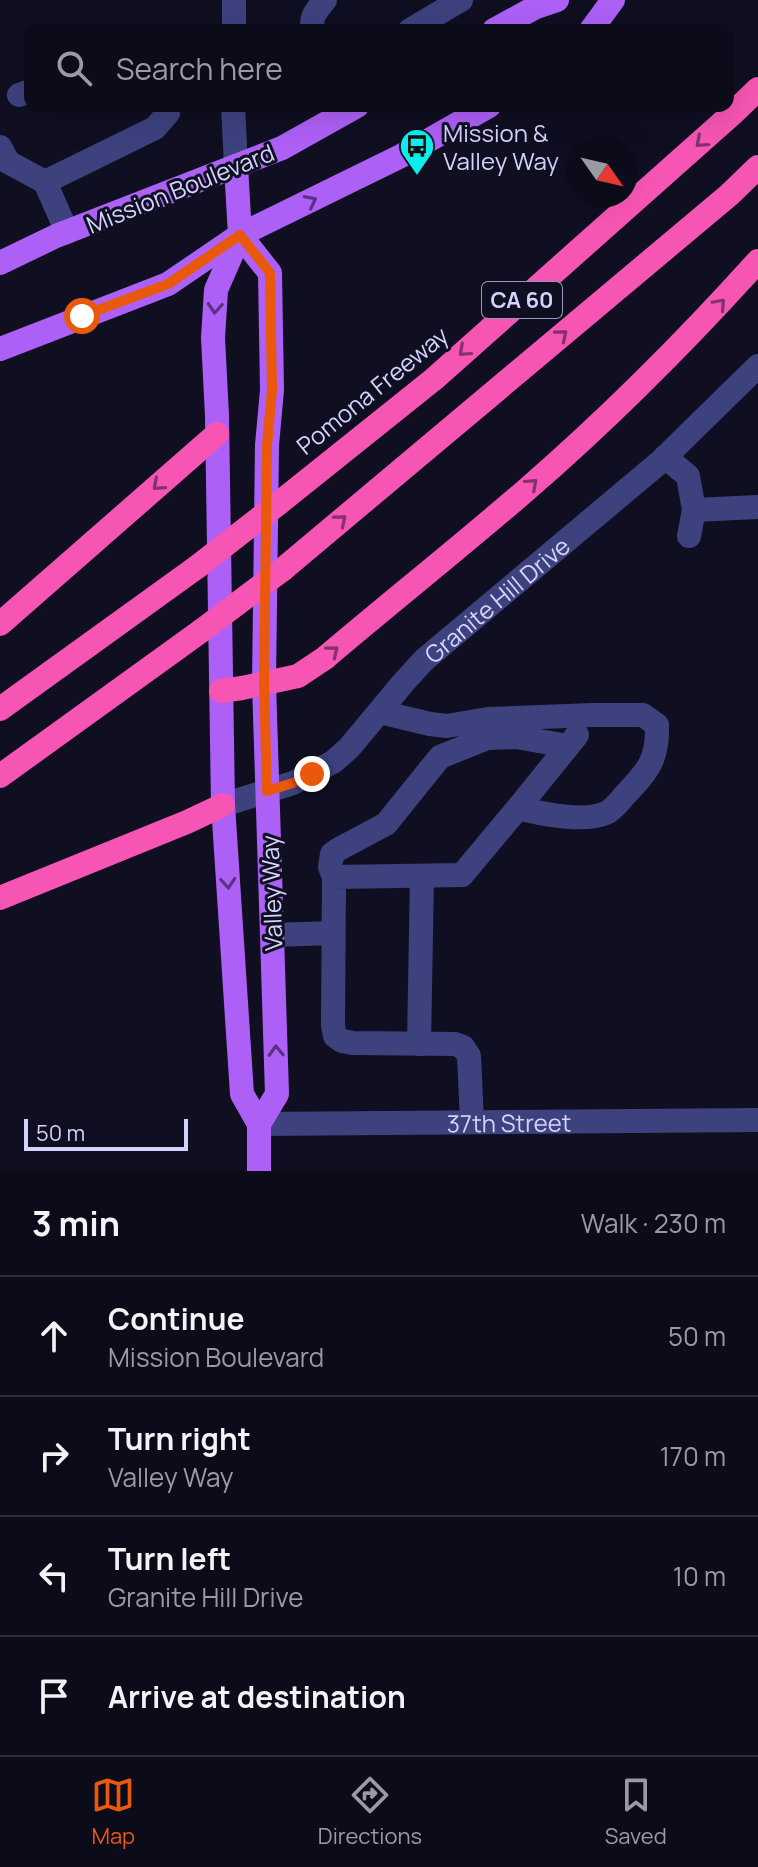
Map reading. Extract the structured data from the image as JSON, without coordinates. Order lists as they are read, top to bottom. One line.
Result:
{"streets":{"highway":["CA 60","Pomona Freeway"],"main road":["Mission Boulevard","Valley Way"],"street":["Granite Hill Drive","37th Street"]},"crossings":[["Mission Boulevard","Valley Way"],["Granite Hill Drive","Valley Way"],["Valley Way","37th Street"]],"places":{"bus stop":["Mission & Valley Way"]},"scale_bar":"50 m","north":"bottom right","page":{"search":"Search here","scale":"50 m","heading":["3 min","Walk · 230 m"],"list":[["Continue","Mission Boulevard","50 m"],["Turn right","Valley Way","170 m"],["Turn left","Granite Hill Drive","10 m"],"Arrive at destination"],"nav":["Map","Directions","Saved"]}}
